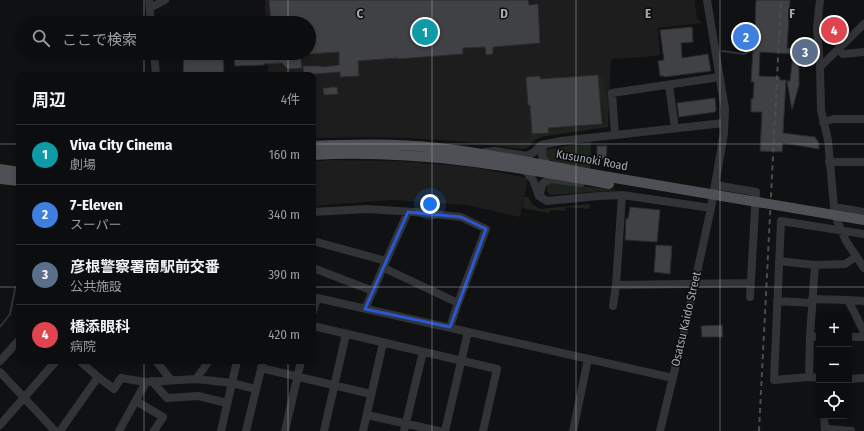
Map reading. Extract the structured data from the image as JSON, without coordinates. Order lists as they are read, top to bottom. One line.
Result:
{"streets":{"main road":["Kusunoki Road"],"street":["Osatsu Kaido Street"]},"page":{"pins":["4","1","2","3"],"search":"ここで検索","heading":["周辺","4件"],"list":[{"mark":"1","name":"Viva City Cinema","note":"劇場","value":"160 m"},{"mark":"2","name":"7-Eleven","note":"スーパー","value":"340 m"},{"mark":"3","name":"彦根警察署南駅前交番","note":"公共施設","value":"390 m"},{"mark":"4","name":"橋添眼科","note":"病院","value":"420 m"}],"map_buttons":["+","−"]},"grid":{"columns":["C","D","E","F"]}}
